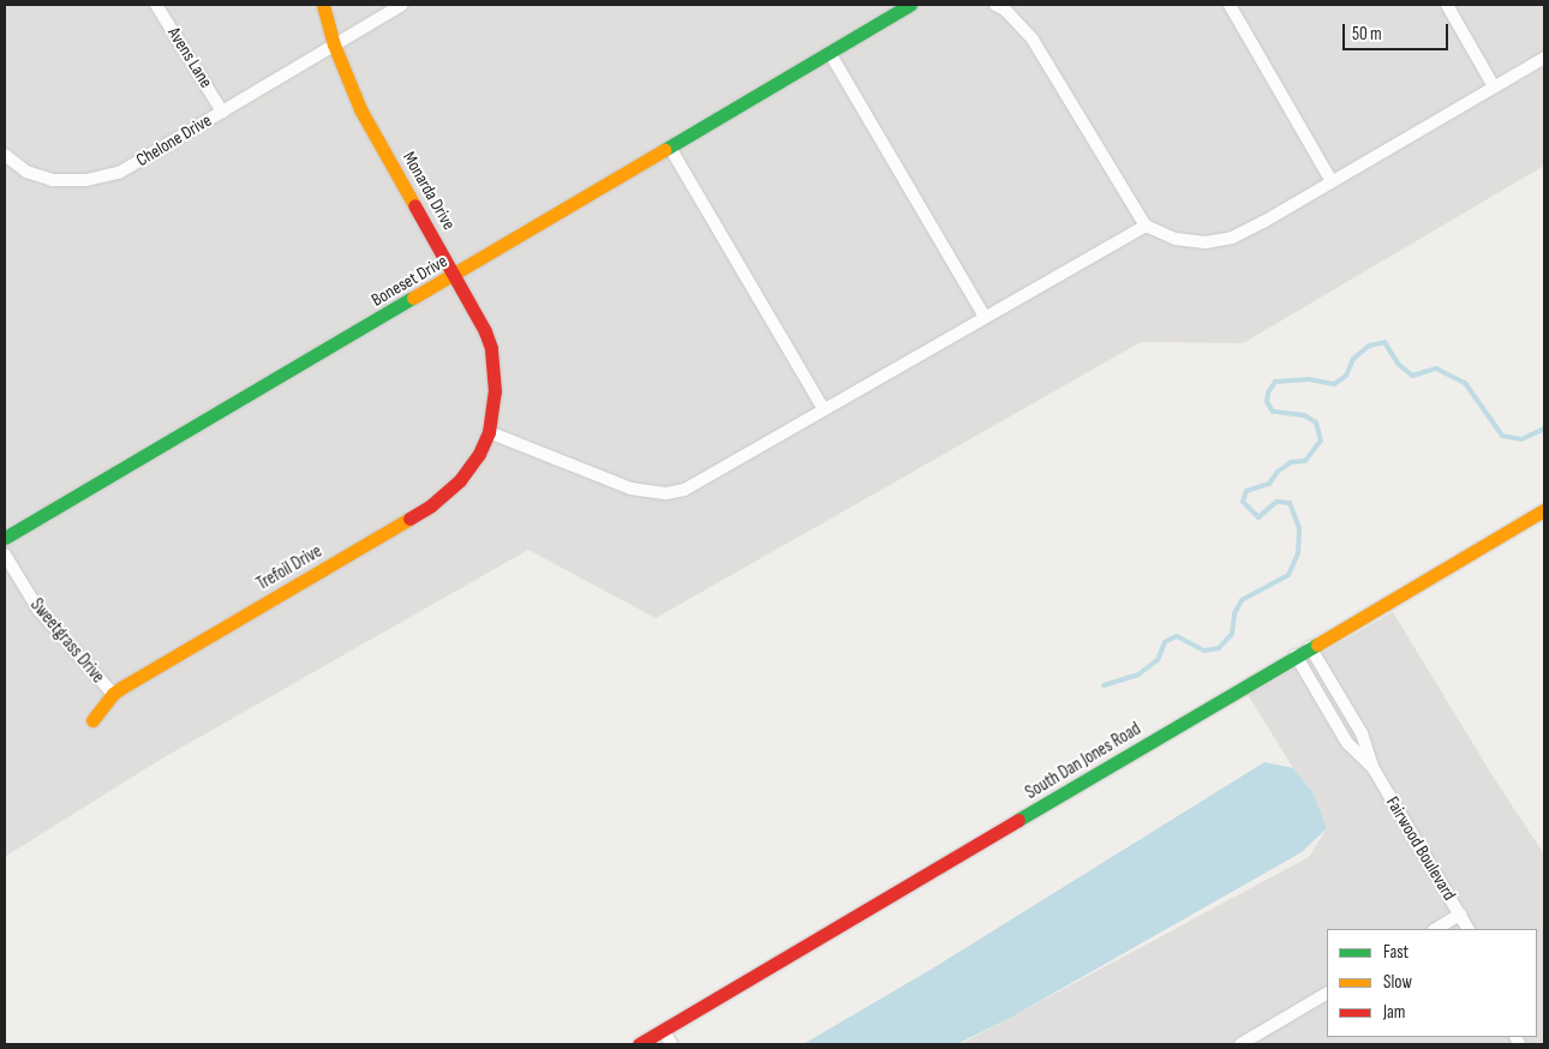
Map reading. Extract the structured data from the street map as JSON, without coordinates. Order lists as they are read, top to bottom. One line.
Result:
{"streets":{"street":["Avens Lane","Chelone Drive","Monarda Drive","Boneset Drive","Trefoil Drive","Sweetgrass Drive","South Dan Jones Road","Fairwood Boulevard"]},"crossings":[["Avens Lane","Chelone Drive"],["Chelone Drive","Monarda Drive"],["Monarda Drive","Boneset Drive"],["Monarda Drive","Trefoil Drive"],["Trefoil Drive","Sweetgrass Drive"],["South Dan Jones Road","Fairwood Boulevard"]],"legend":["Fast","Slow","Jam"],"scale_bar":"50 m"}
